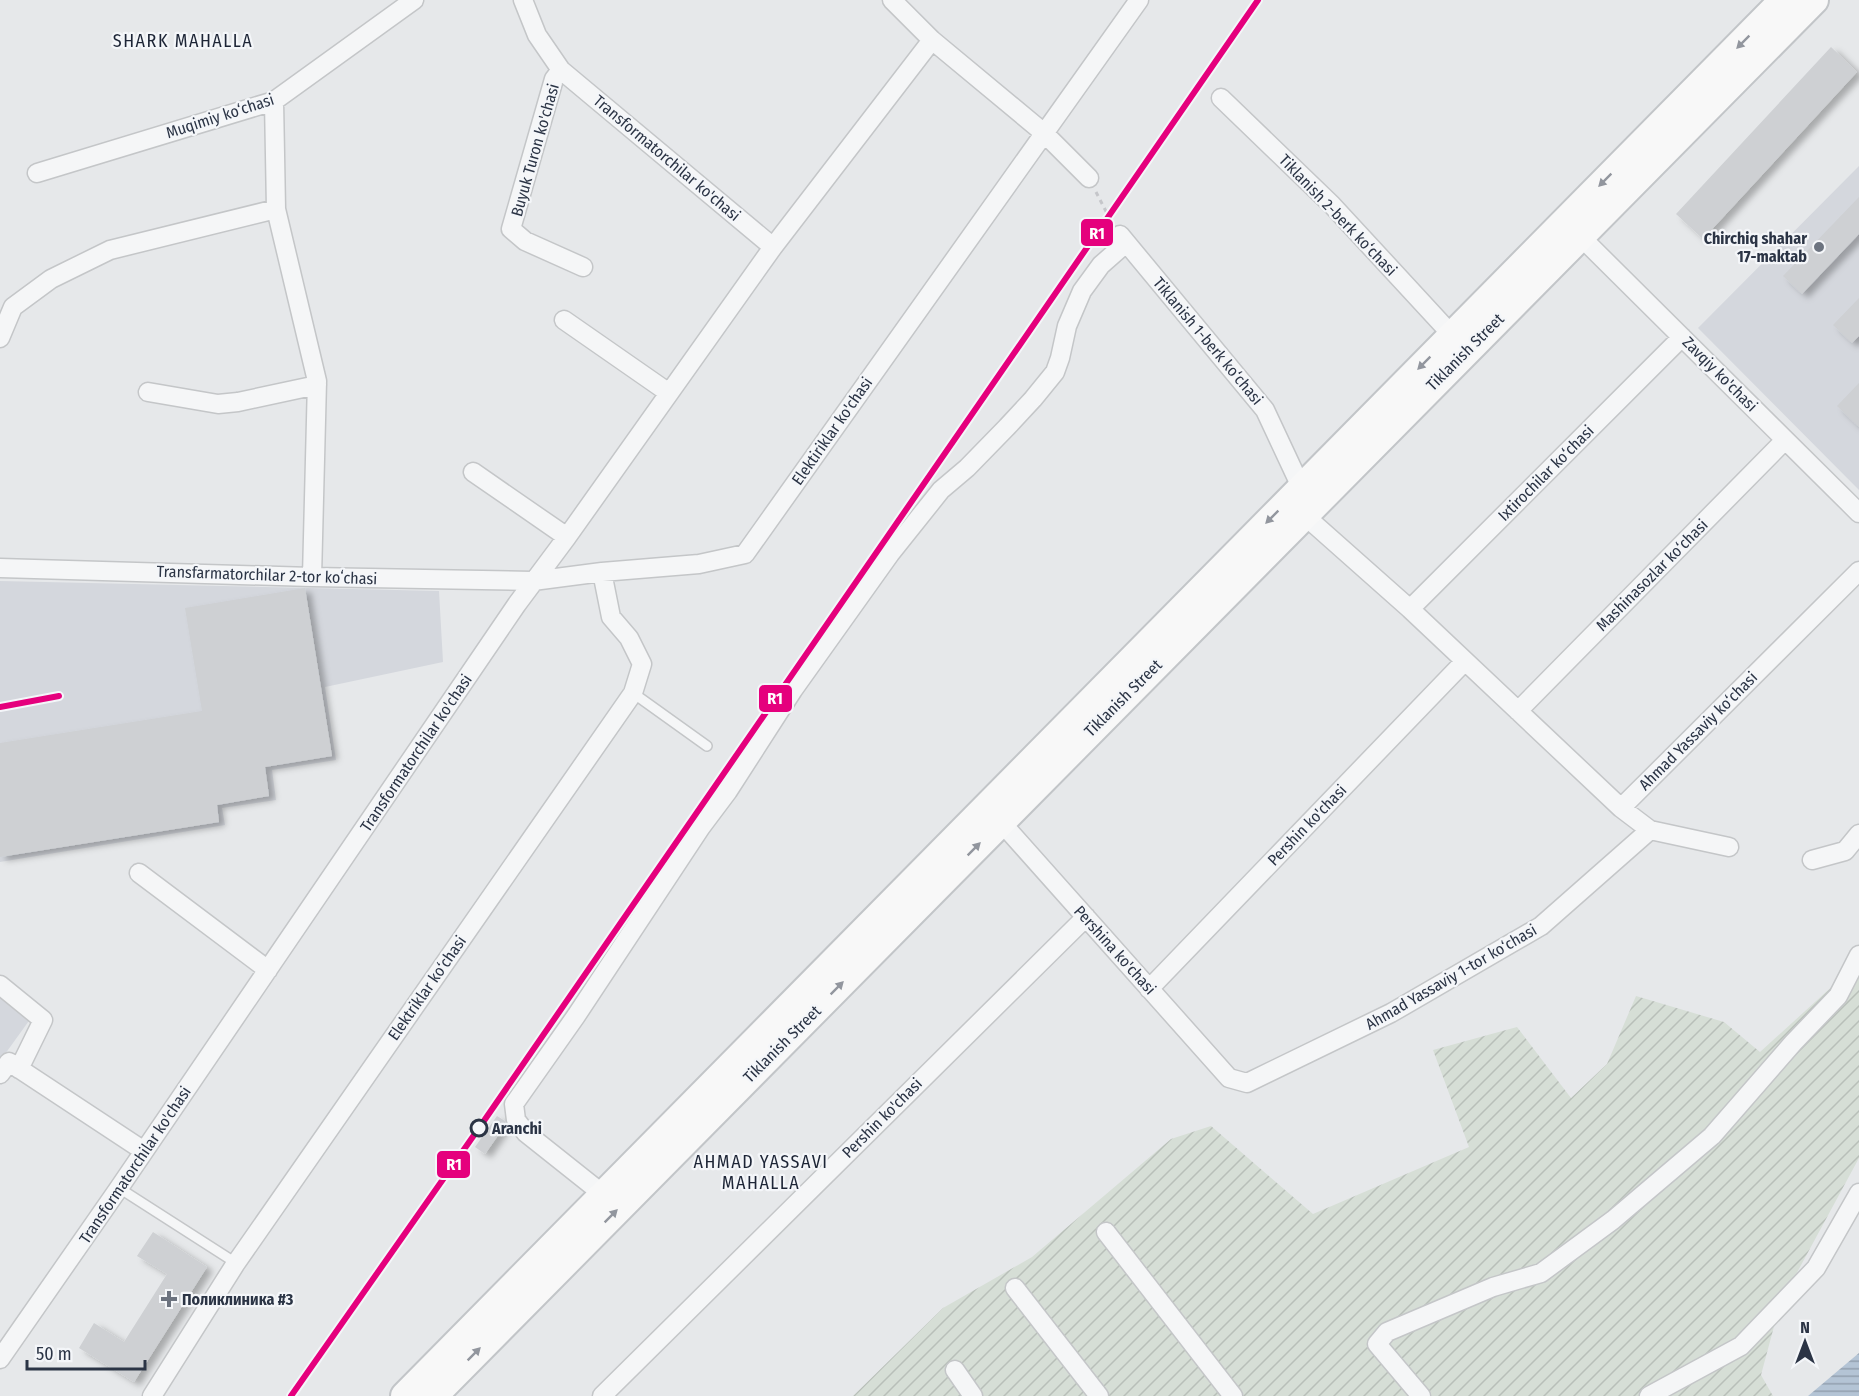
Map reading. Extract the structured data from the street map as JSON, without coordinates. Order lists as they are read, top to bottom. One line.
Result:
{"streets":{"main road":["Tiklanish Street"],"street":["Muqimiy ko‘chasi","Buyuk Turon ko'chasi","Transformatorchilar ko'chasi","Tiklanish 2-berk ko‘chasi","Tiklanish 1-berk ko‘chasi","Zavqiy ko'chasi","Elektiriklar ko'chasi","Ixtirochilar ko‘chasi","Transfarmatorchilar 2-tor koʻchasi","Mashinasozlar ko‘chasi","Ahmad Yassaviy ko‘chasi","Pershin ko'chasi","Pershina ko'chasi","Ahmad Yassaviy 1-tor ko‘chasi","Elektriklar ko‘chasi"]},"crossings":[["Buyuk Turon ko'chasi","Transformatorchilar ko'chasi"],["Transformatorchilar ko'chasi","Elektiriklar ko'chasi"],["Transformatorchilar ko'chasi","Transfarmatorchilar 2-tor koʻchasi"],["Tiklanish 2-berk ko‘chasi","Tiklanish Street"],["Tiklanish 1-berk ko‘chasi","Tiklanish Street"],["Tiklanish Street","Zavqiy ko'chasi"],["Tiklanish Street","Pershina ko'chasi"],["Zavqiy ko'chasi","Ixtirochilar ko‘chasi"],["Zavqiy ko'chasi","Mashinasozlar ko‘chasi"],["Elektiriklar ko'chasi","Transfarmatorchilar 2-tor koʻchasi"],["Elektiriklar ko'chasi","Elektriklar ko‘chasi"],["Pershin ko'chasi","Pershina ko'chasi"],["Pershina ko'chasi","Ahmad Yassaviy 1-tor ko‘chasi"]],"districts":["SHARK MAHALLA","AHMAD YASSAVI MAHALLA"],"places":{"other":["Chirchiq shahar 17-maktab","Aranchi"],"health":["Поликлиника #3"]},"lines":["transit line R1"],"scale_bar":"50 m","north":"top"}
